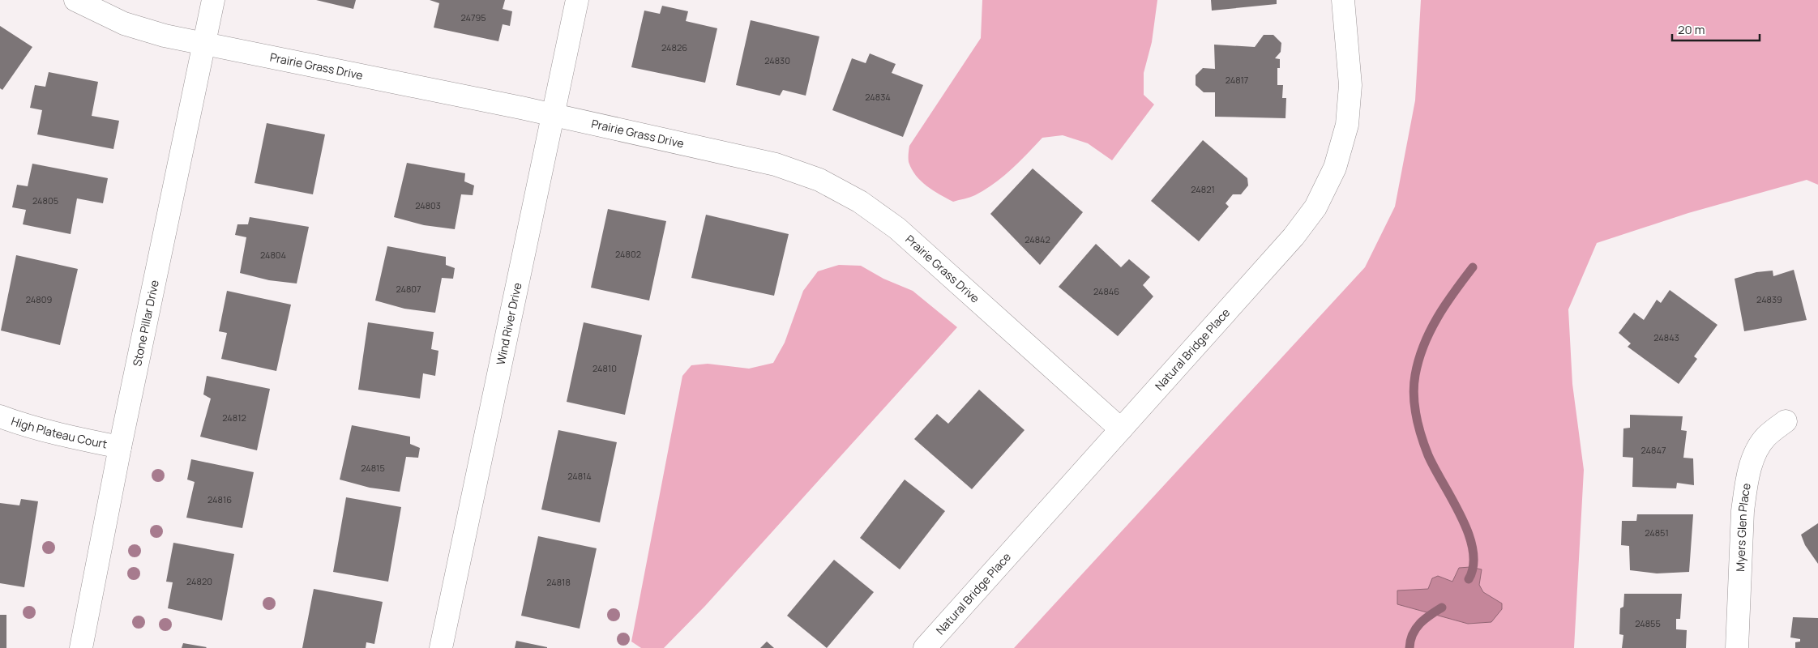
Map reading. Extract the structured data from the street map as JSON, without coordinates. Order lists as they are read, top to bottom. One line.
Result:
{"streets":{"street":["Prairie Grass Drive","Stone Pillar Drive","Wind River Drive","Natural Bridge Place","High Plateau Court","Myers Glen Place"]},"crossings":[["Prairie Grass Drive","Stone Pillar Drive"],["Prairie Grass Drive","Wind River Drive"],["Prairie Grass Drive","Natural Bridge Place"],["Stone Pillar Drive","High Plateau Court"]],"house_numbers":["24795","24826","24830","24817","24834","24821","24805","24803","24842","24802","24804","24807","24846","24809","24839","24843","24810","24812","24847","24815","24814","24816","24851","24820","24818","24855"],"scale_bar":"20 m"}
